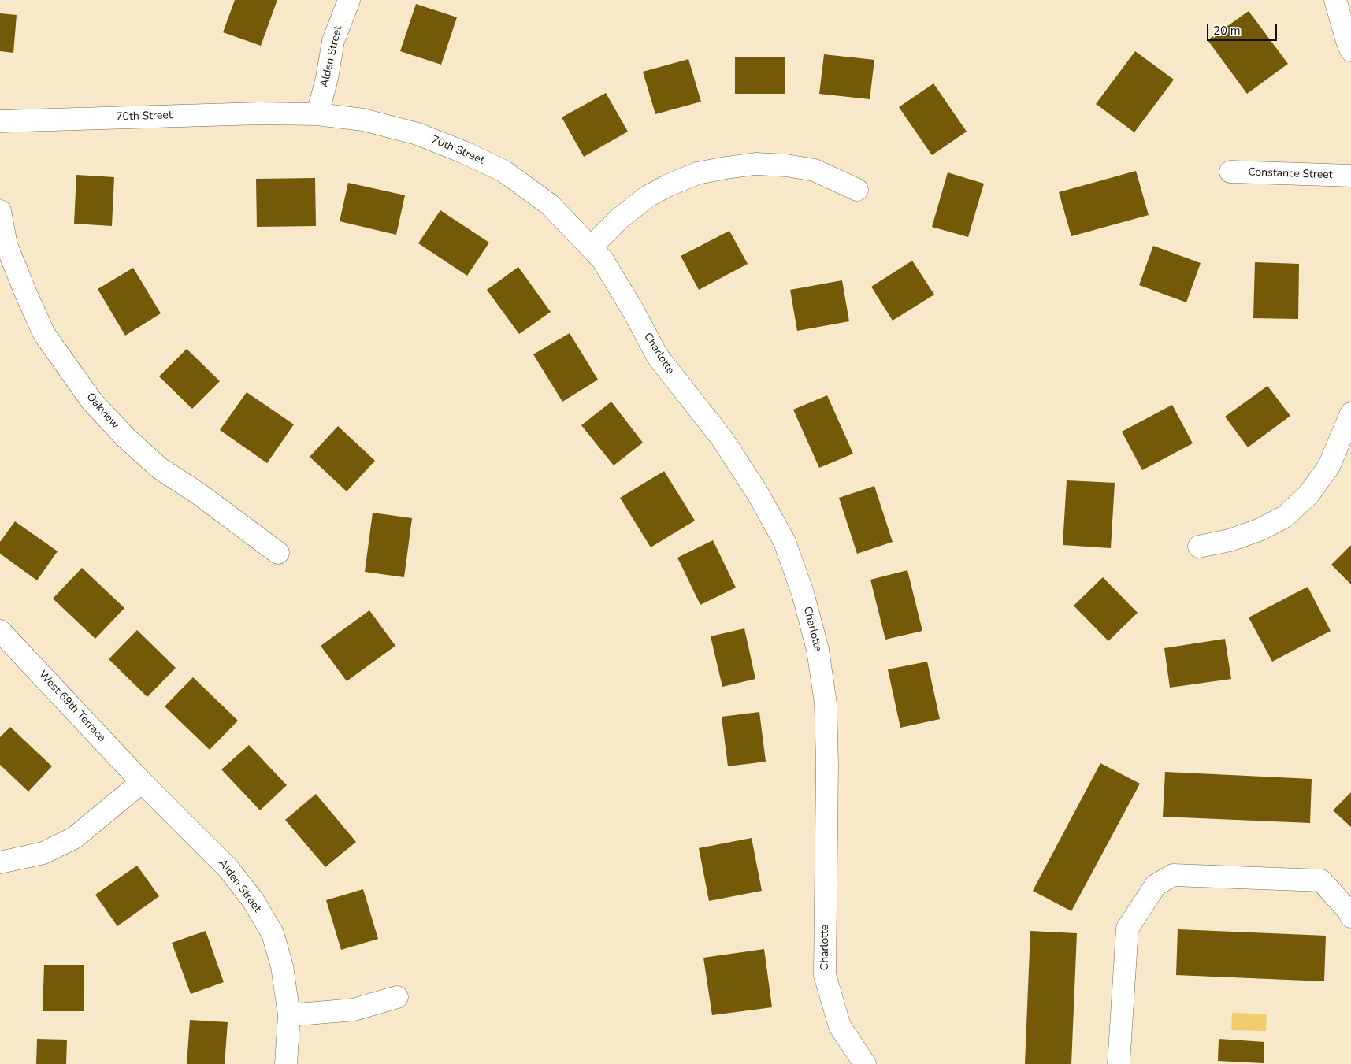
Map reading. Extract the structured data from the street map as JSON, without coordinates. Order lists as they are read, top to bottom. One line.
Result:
{"streets":{"street":["Alden Street","70th Street","Constance Street","Charlotte","Oakview","West 69th Terrace"]},"crossings":[["Alden Street","70th Street"],["Alden Street","West 69th Terrace"],["70th Street","Charlotte"]],"scale_bar":"20 m"}
